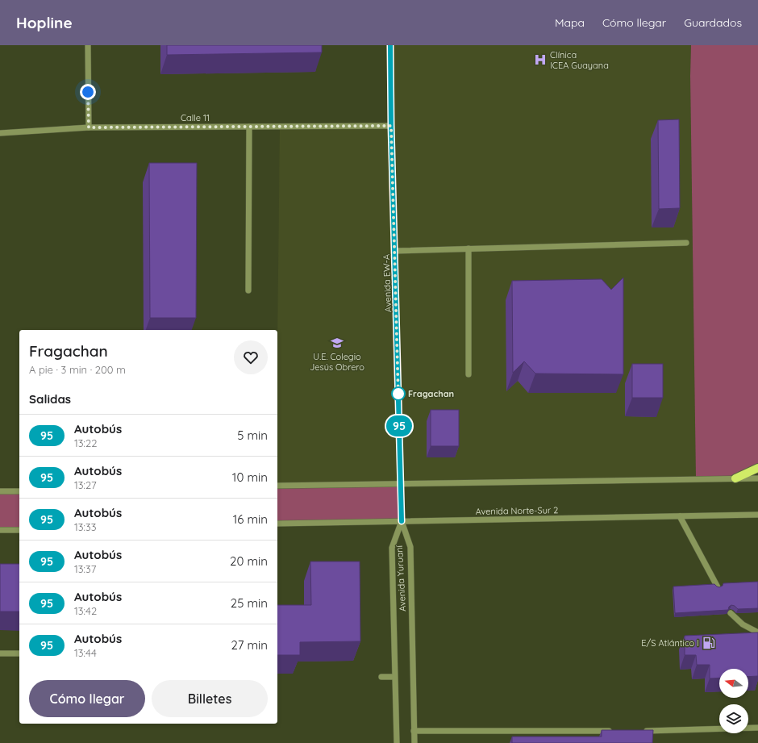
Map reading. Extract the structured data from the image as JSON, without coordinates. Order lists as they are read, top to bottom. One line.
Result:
{"streets":{"street":["Calle 11","Avenida EW-A","Avenida Norte-Sur 2","Avenida Yuruaní"]},"crossings":[["Calle 11","Avenida EW-A"],["Avenida EW-A","Avenida Norte-Sur 2"],["Avenida EW-A","Avenida Yuruaní"],["Avenida Norte-Sur 2","Avenida Yuruaní"]],"places":{"hospital":["Clínica ICEA Guayana"],"school or university":["U.E. Colegio Jesús Obrero"],"other":["Fragachan"],"fuel station":["E/S Atlántico I"]},"lines":["bus line 95"],"north":"left","page":{"header":"Hopline","nav":["Mapa","Cómo llegar","Guardados"],"on_map":"95","heading":[["Fragachan","A pie · 3 min · 200 m"],"Salidas"],"list":[{"mark":"95","name":"Autobús","note":"13:22","value":"5 min"},{"mark":"95","name":"Autobús","note":"13:27","value":"10 min"},{"mark":"95","name":"Autobús","note":"13:33","value":"16 min"},{"mark":"95","name":"Autobús","note":"13:37","value":"20 min"},{"mark":"95","name":"Autobús","note":"13:42","value":"25 min"},{"mark":"95","name":"Autobús","note":"13:44","value":"27 min"}],"buttons":["Cómo llegar","Billetes"]}}
